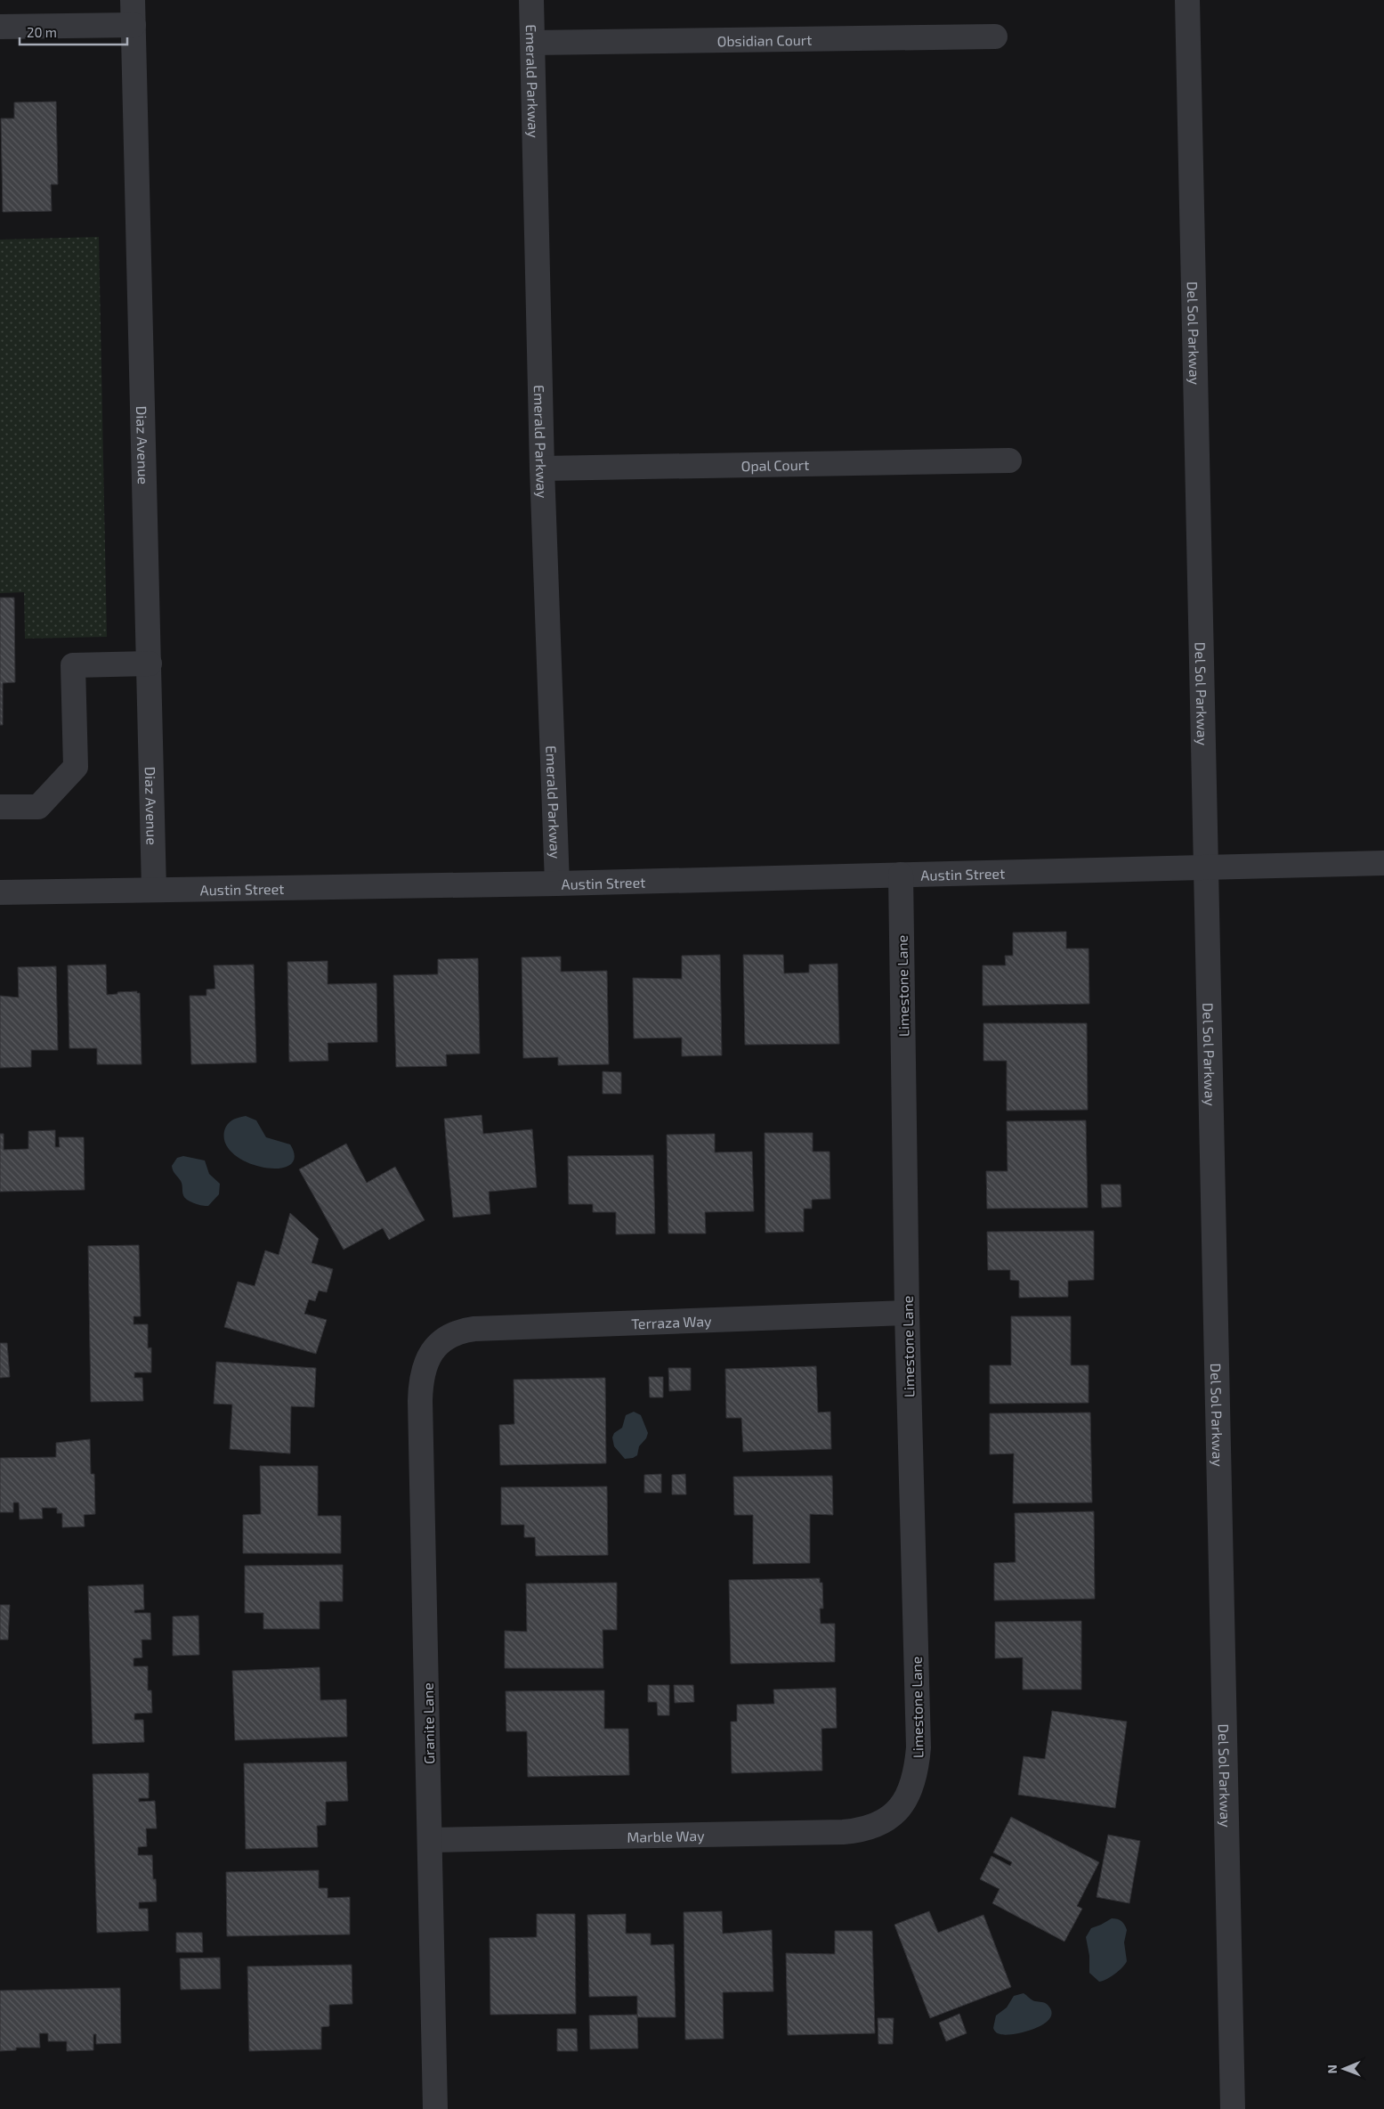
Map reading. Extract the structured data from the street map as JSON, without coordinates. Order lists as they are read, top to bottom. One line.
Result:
{"streets":{"street":["Obsidian Court","Emerald Parkway","Del Sol Parkway","Diaz Avenue","Opal Court","Austin Street","Limestone Lane","Terraza Way","Granite Lane","Marble Way"]},"crossings":[["Obsidian Court","Emerald Parkway"],["Emerald Parkway","Opal Court"],["Emerald Parkway","Austin Street"],["Del Sol Parkway","Austin Street"],["Diaz Avenue","Austin Street"],["Austin Street","Limestone Lane"],["Limestone Lane","Terraza Way"],["Limestone Lane","Marble Way"],["Terraza Way","Granite Lane"],["Granite Lane","Marble Way"]],"scale_bar":"20 m","north":"left"}
